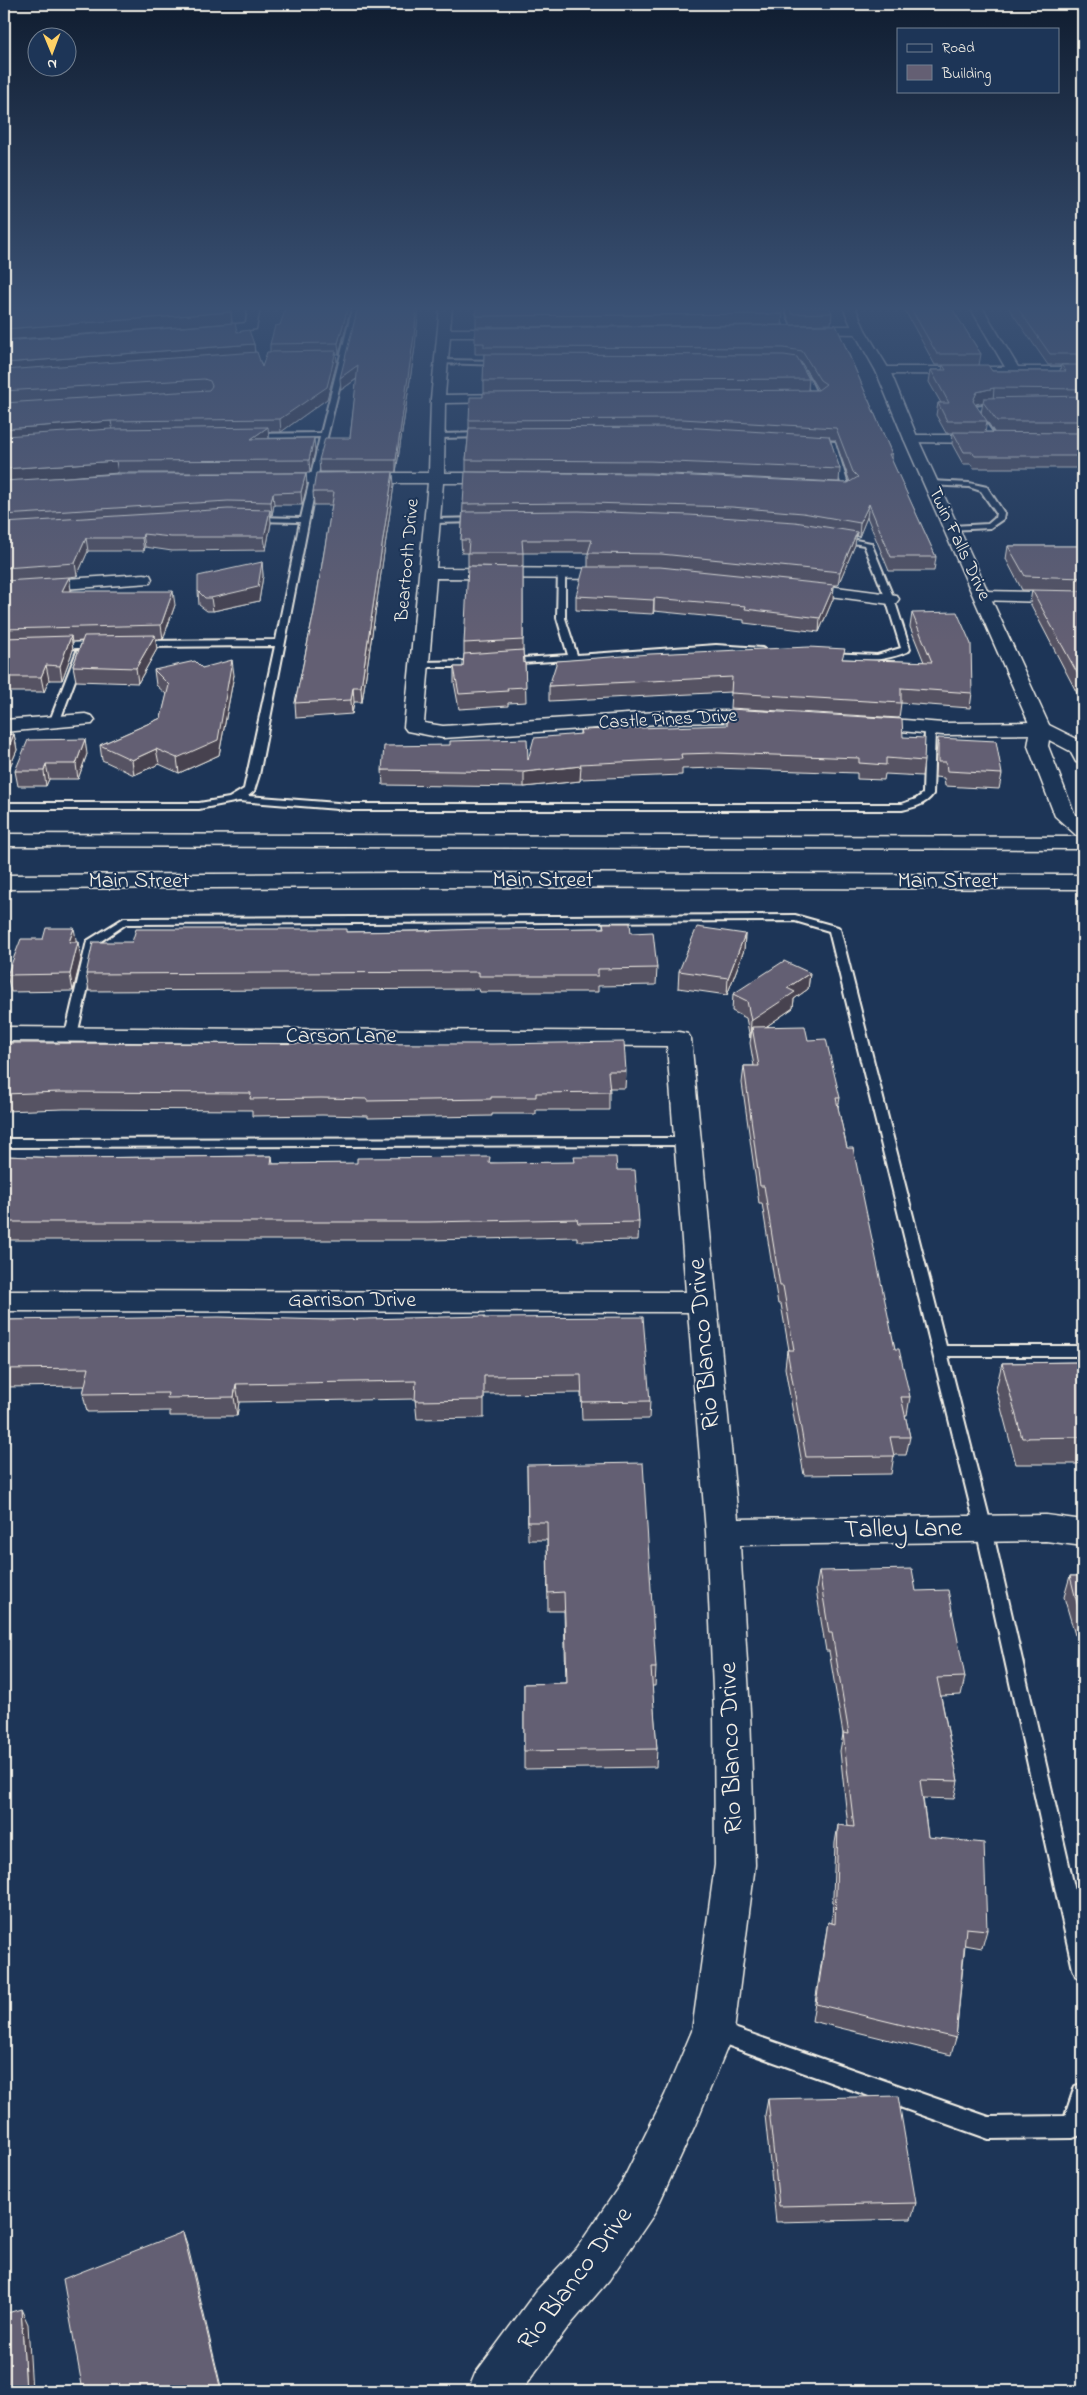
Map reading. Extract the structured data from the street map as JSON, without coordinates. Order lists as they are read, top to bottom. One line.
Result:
{"streets":{"street":["Twin Falls Drive","Beartooth Drive","Castle Pines Drive","Main Street","Carson Lane","Garrison Drive","Rio Blanco Drive","Talley Lane"]},"crossings":[["Beartooth Drive","Castle Pines Drive"],["Carson Lane","Rio Blanco Drive"],["Garrison Drive","Rio Blanco Drive"],["Rio Blanco Drive","Talley Lane"]],"legend":["Road","Building"],"north":"bottom"}
